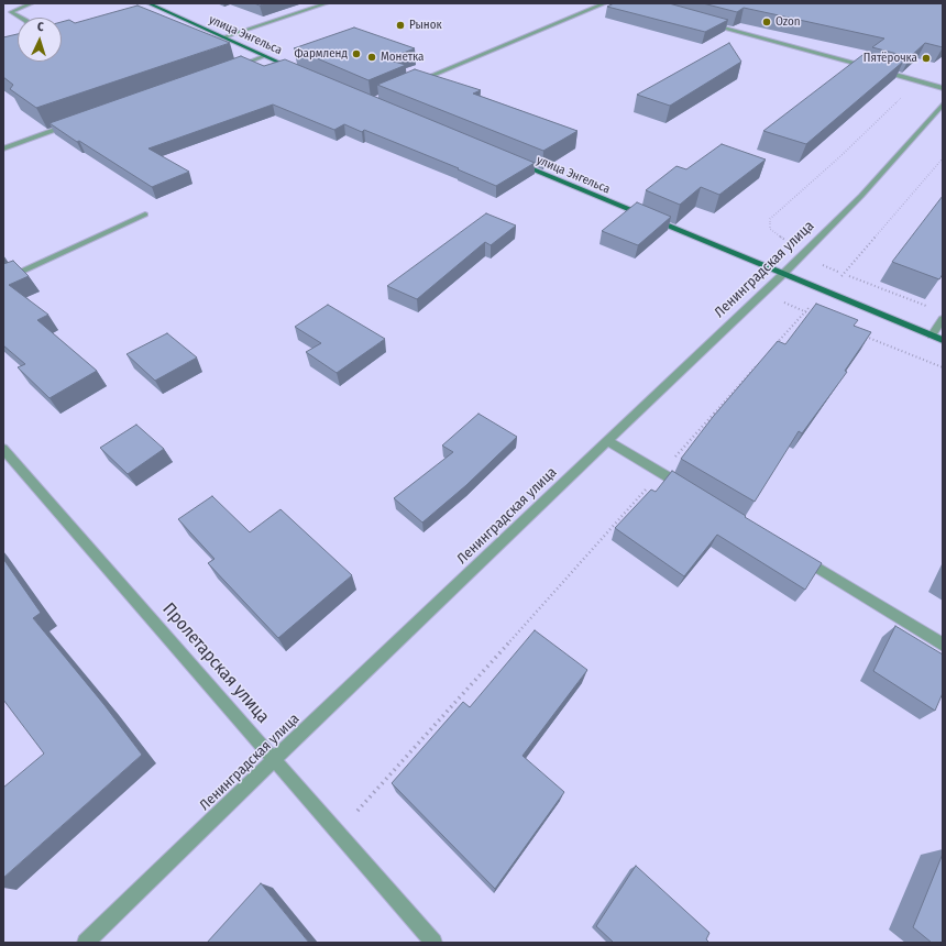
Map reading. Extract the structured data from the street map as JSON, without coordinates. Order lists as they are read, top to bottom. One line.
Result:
{"streets":{"main road":["улица Энгельса"],"street":["Ленинградская улица","Пролетарская улица"]},"crossings":[["улица Энгельса","Ленинградская улица"],["Ленинградская улица","Пролетарская улица"]],"places":["Ozon","Рынок","Фармленд","Монетка","Пятёрочка"],"north":"top"}
